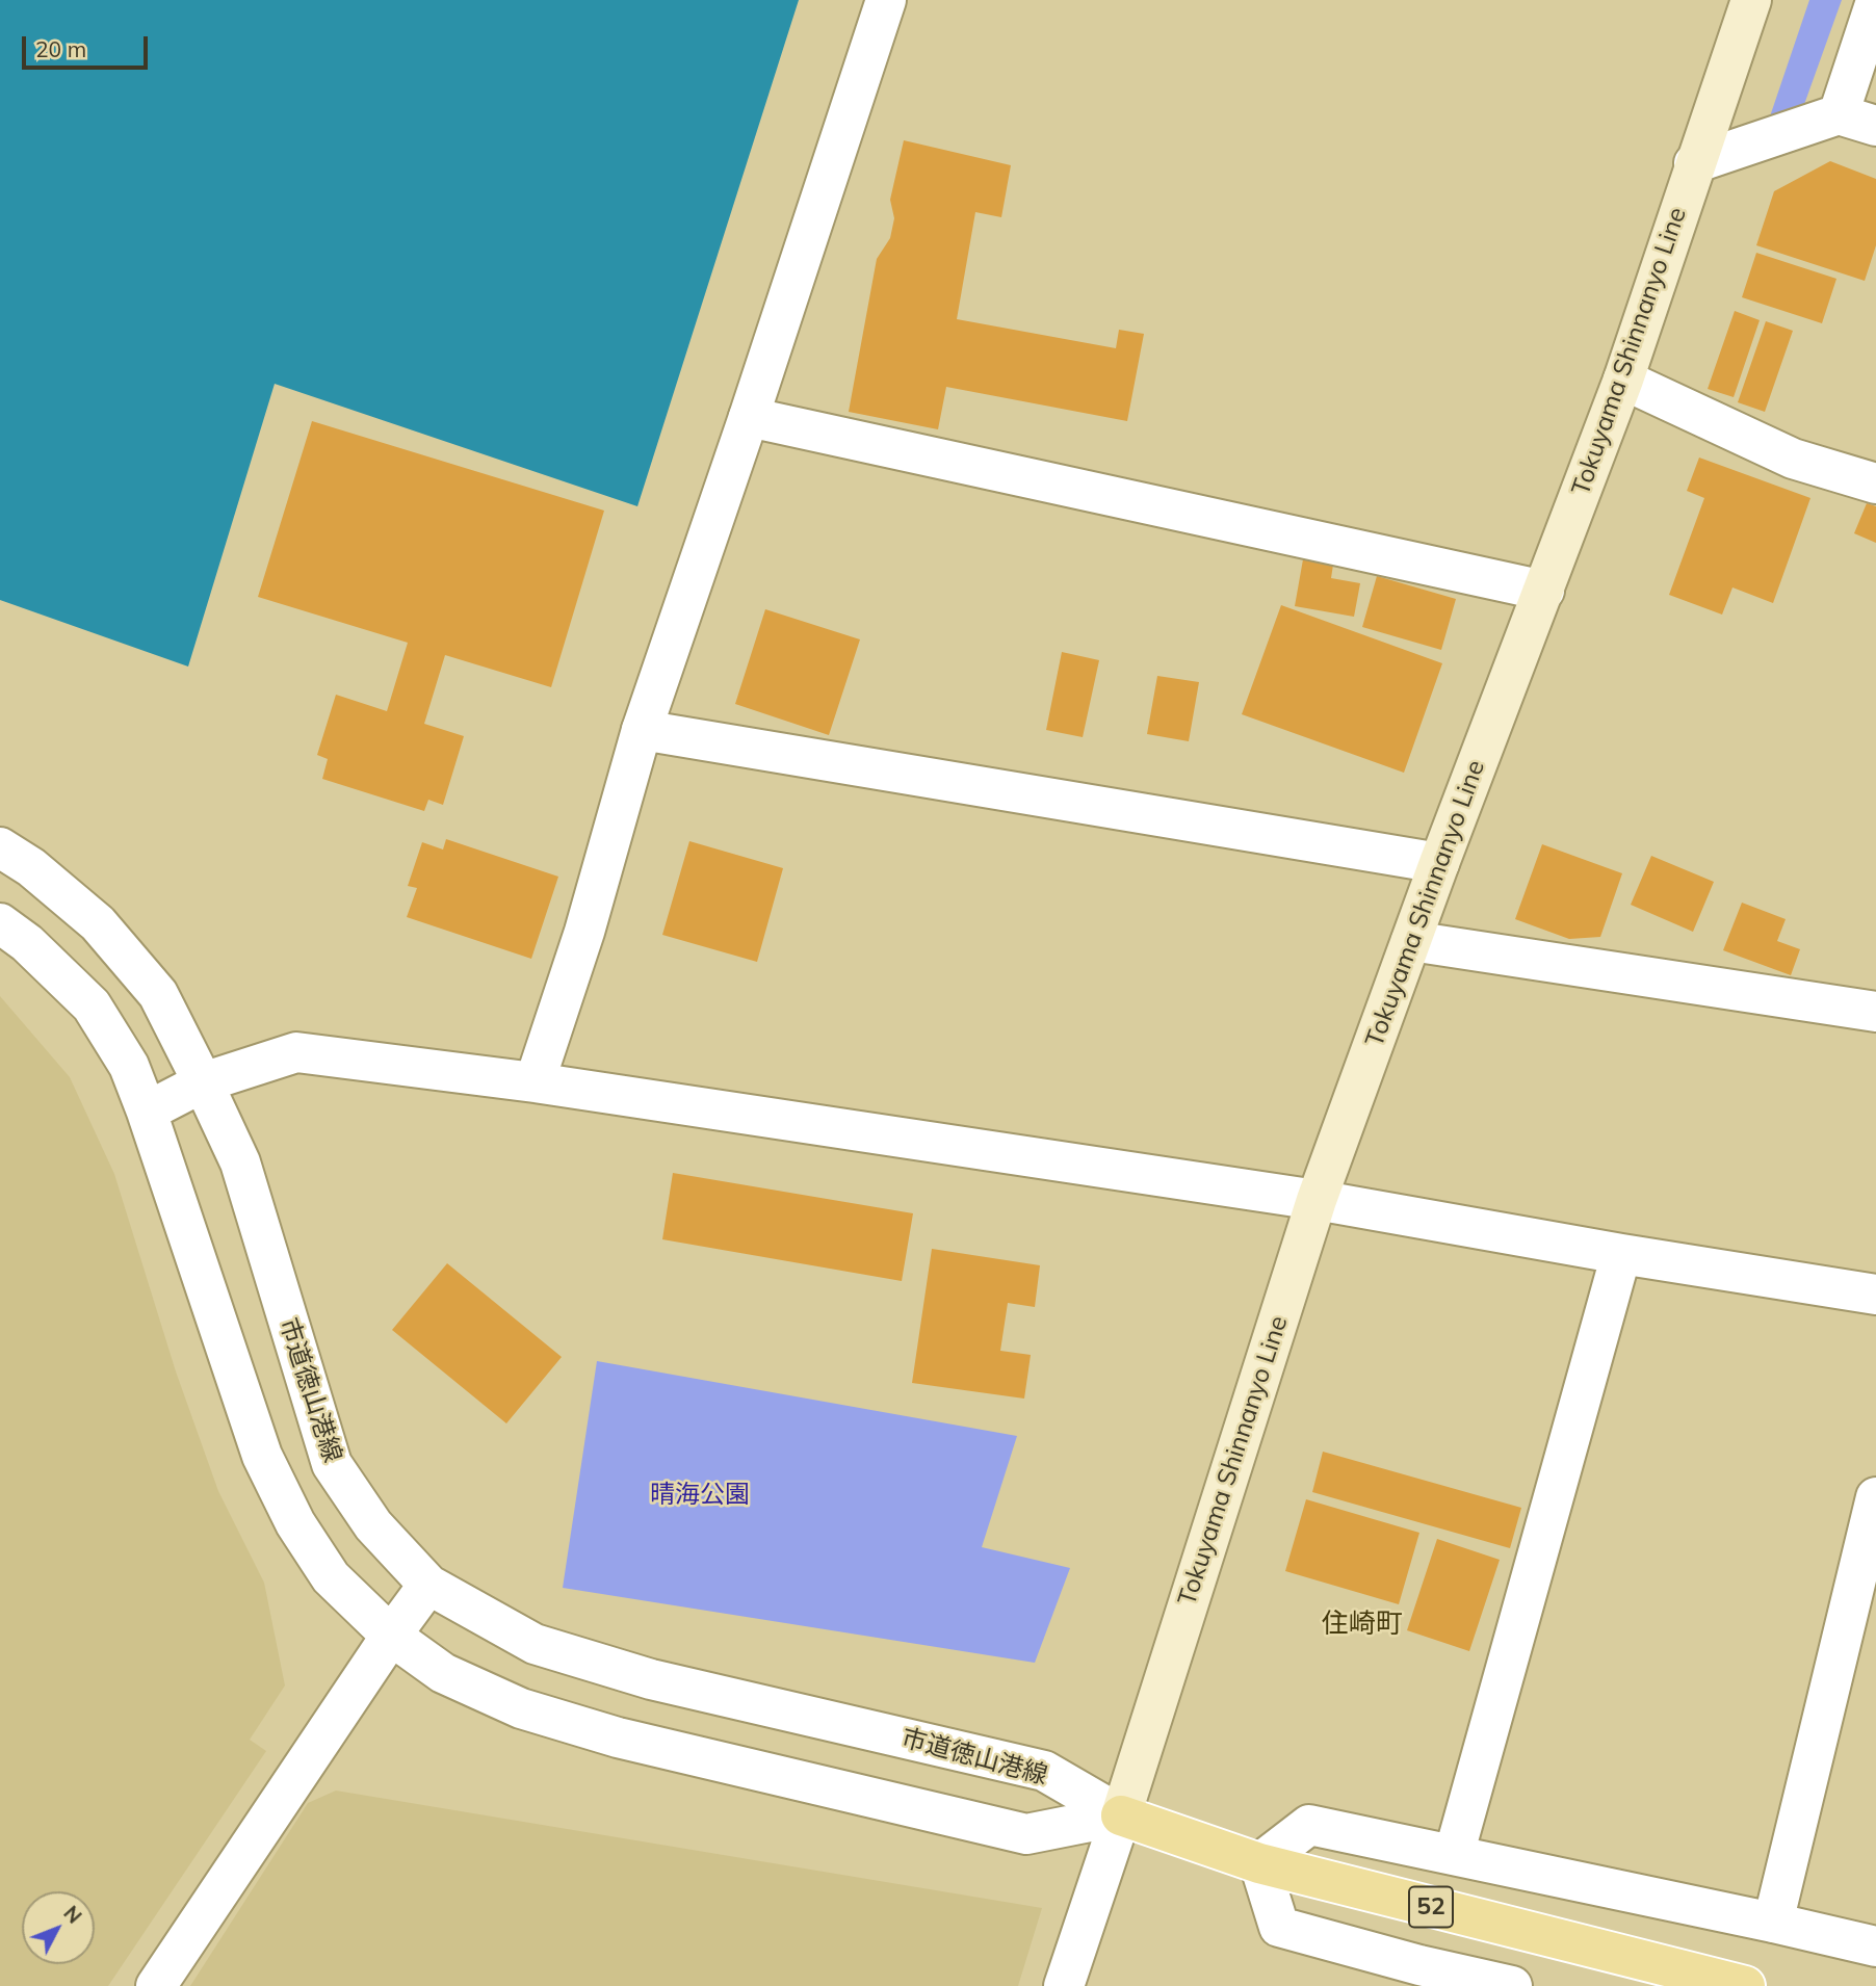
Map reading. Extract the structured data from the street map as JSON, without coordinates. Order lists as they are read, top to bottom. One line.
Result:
{"streets":{"main road":["Tokuyama Shinnanyo Line","52"],"street":["市道徳山港線"]},"crossings":[["Tokuyama Shinnanyo Line","市道徳山港線"],["Tokuyama Shinnanyo Line","52"],["市道徳山港線","52"]],"districts":["住崎町"],"parks":["晴海公園"],"scale_bar":"20 m","north":"top right"}
